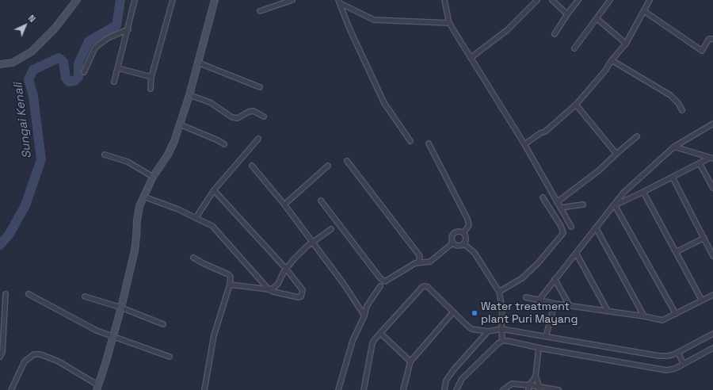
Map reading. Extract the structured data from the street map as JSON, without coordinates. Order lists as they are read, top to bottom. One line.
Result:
{"water":["Sungai Kenali"],"places":["Water treatment plant Puri Mayang"],"north":"top right"}
